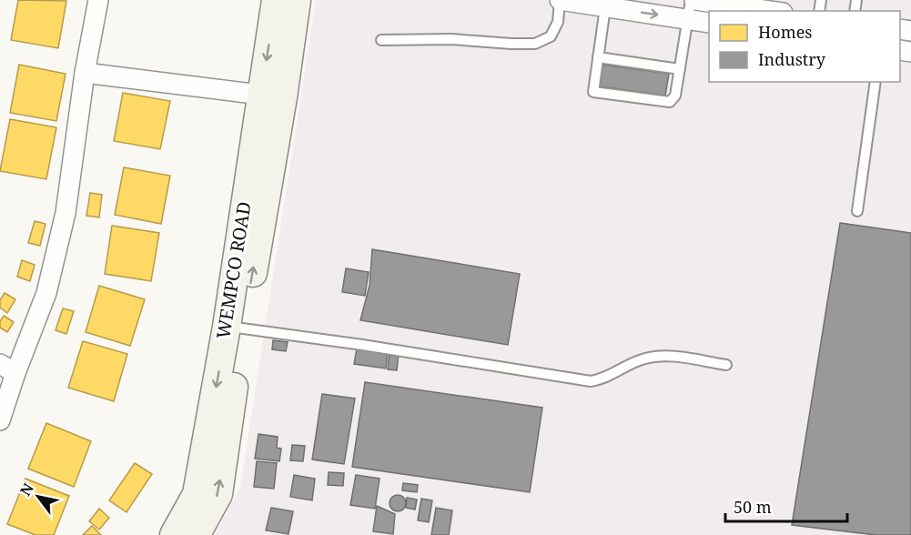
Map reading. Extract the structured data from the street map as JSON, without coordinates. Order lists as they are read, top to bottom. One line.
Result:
{"streets":{"street":["WEMPCO ROAD"]},"legend":["Homes","Industry"],"scale_bar":"50 m","north":"top left"}
